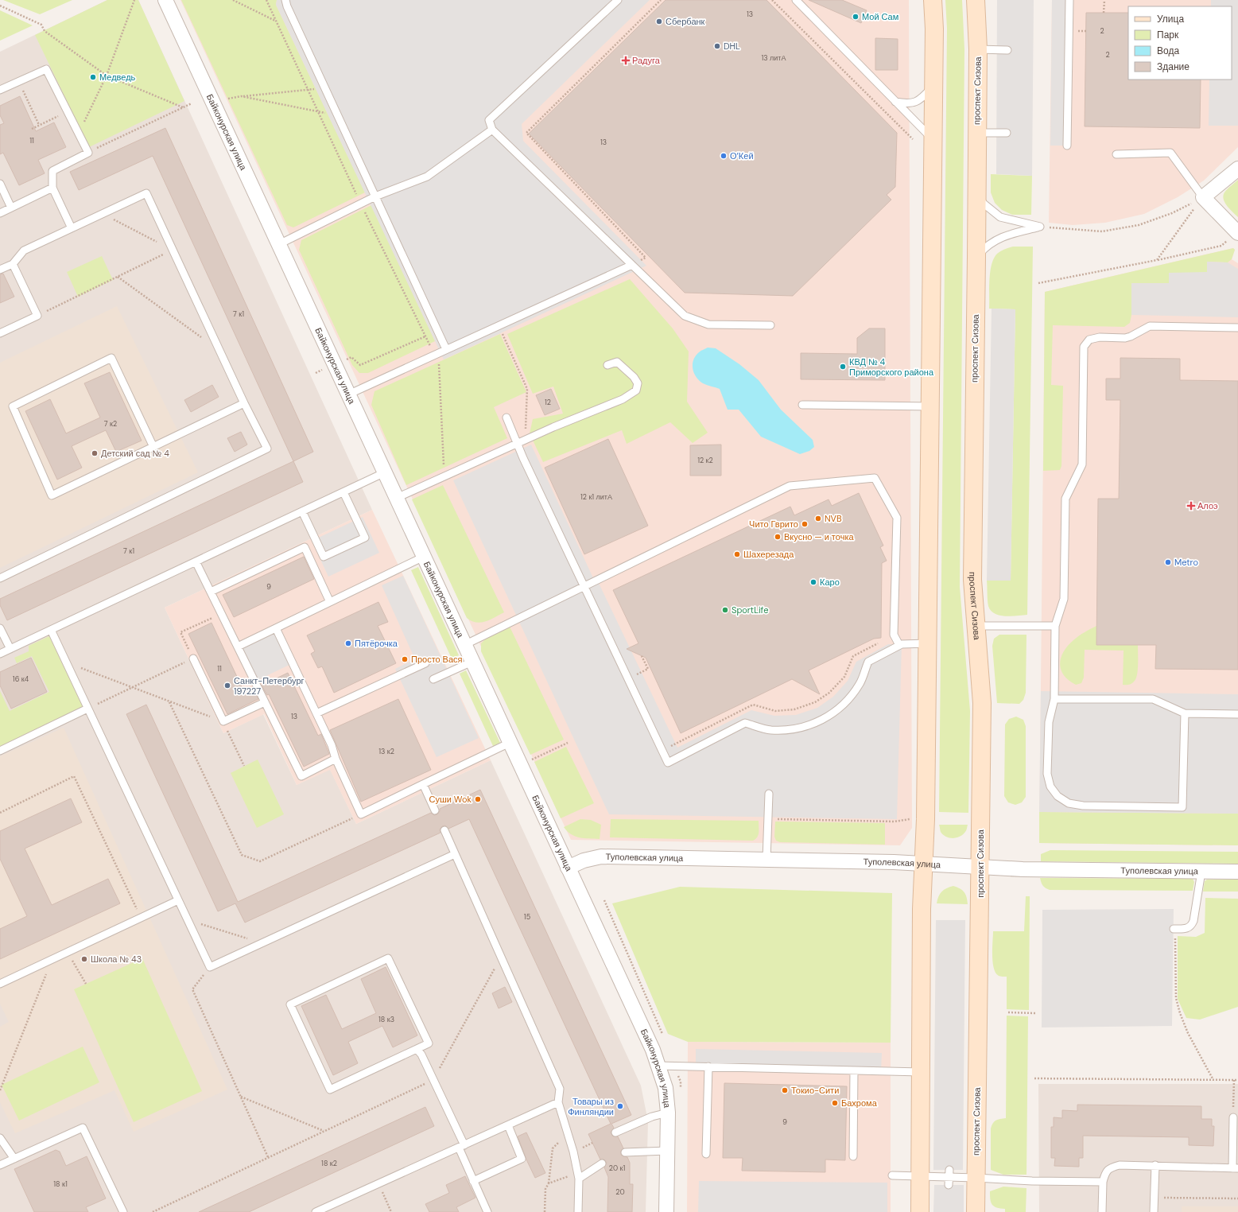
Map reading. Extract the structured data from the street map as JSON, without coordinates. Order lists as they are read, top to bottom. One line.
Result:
{"streets":{"street":["проспект Сизова","Байконурская улица","Туполевская улица"]},"crossings":[["проспект Сизова","Туполевская улица"],["Байконурская улица","Туполевская улица"]],"places":{"other":["Мой Сам","Сбербанк","DHL","Медведь","О’Кей","КВД № 4 Приморского района","Детский сад № 4","NVB","Чито Гврито","Вкусно — и точка","Шахерезада","Metro","Каро","SportLife","Пятёрочка","Просто Вася","Санкт-Петербург 197227","Суши Wok","Школа № 43","Токио-Сити","Бахрома","Товары из Финляндии"],"health":["Радуга","Алоэ"]},"house_numbers":["13","2","2","13 литА","11","13","7 к1","12","7 к2","12 к2","12 к1 литА","7 к1","9","11","16 к4","13","13 к2","15","18 к3","9","18 к2","20 к1","18 к1","20"],"legend":["Улица","Парк","Вода","Здание"]}
